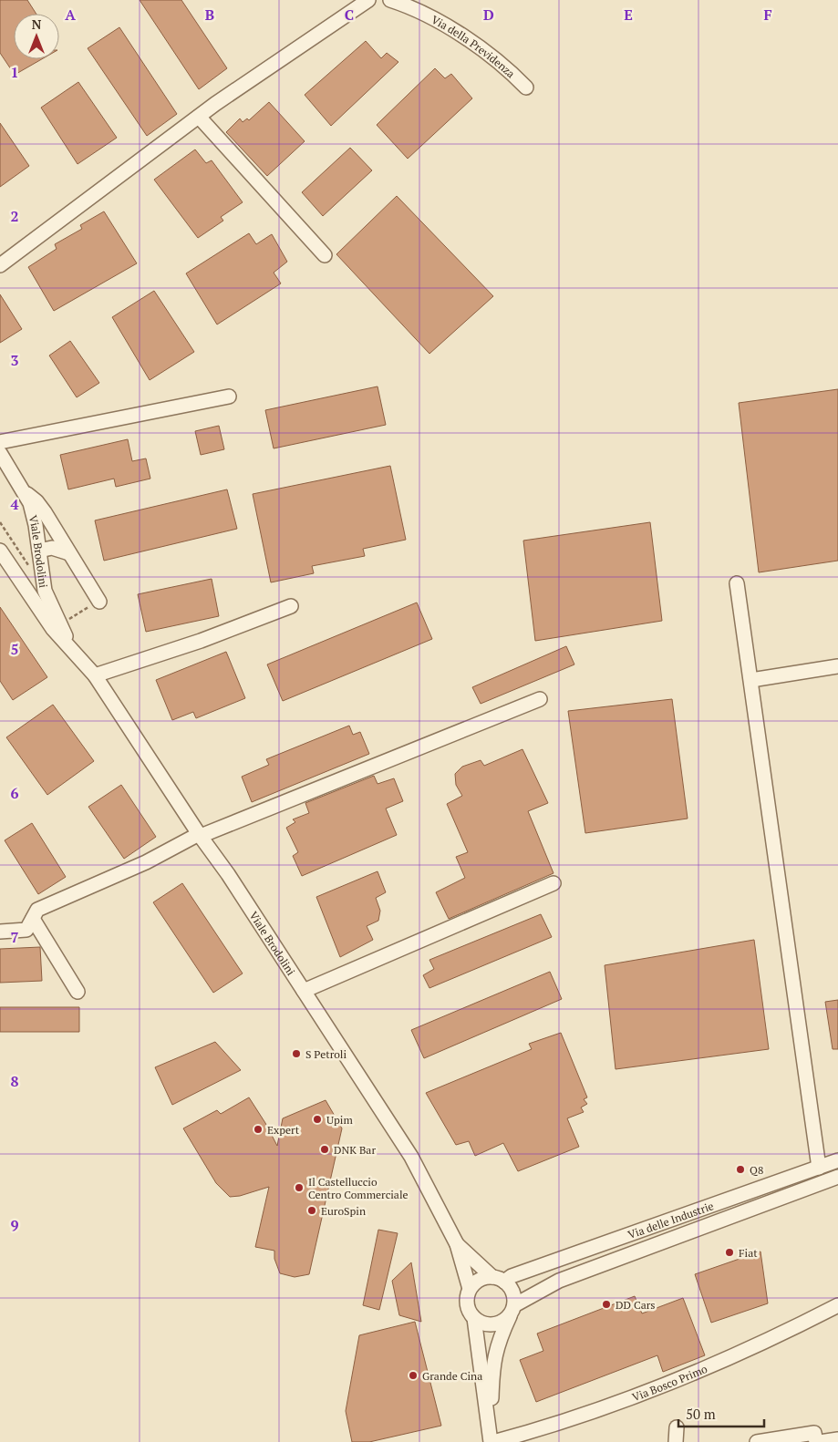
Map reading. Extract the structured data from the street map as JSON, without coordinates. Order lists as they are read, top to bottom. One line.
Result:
{"streets":{"street":["Via della Previdenza","Viale Brodolini","Via delle Industrie","Via Bosco Primo"]},"crossings":[["Viale Brodolini","Via delle Industrie"]],"places":["S Petroli","Upim","Expert","DNK Bar","Q8","Il Castelluccio Centro Commerciale","EuroSpin","Fiat","DD Cars","Grande Cina"],"scale_bar":"50 m","north":"top","grid":{"columns":["A","B","C","D","E","F"],"rows":["1","2","3","4","5","6","7","8","9"]}}
